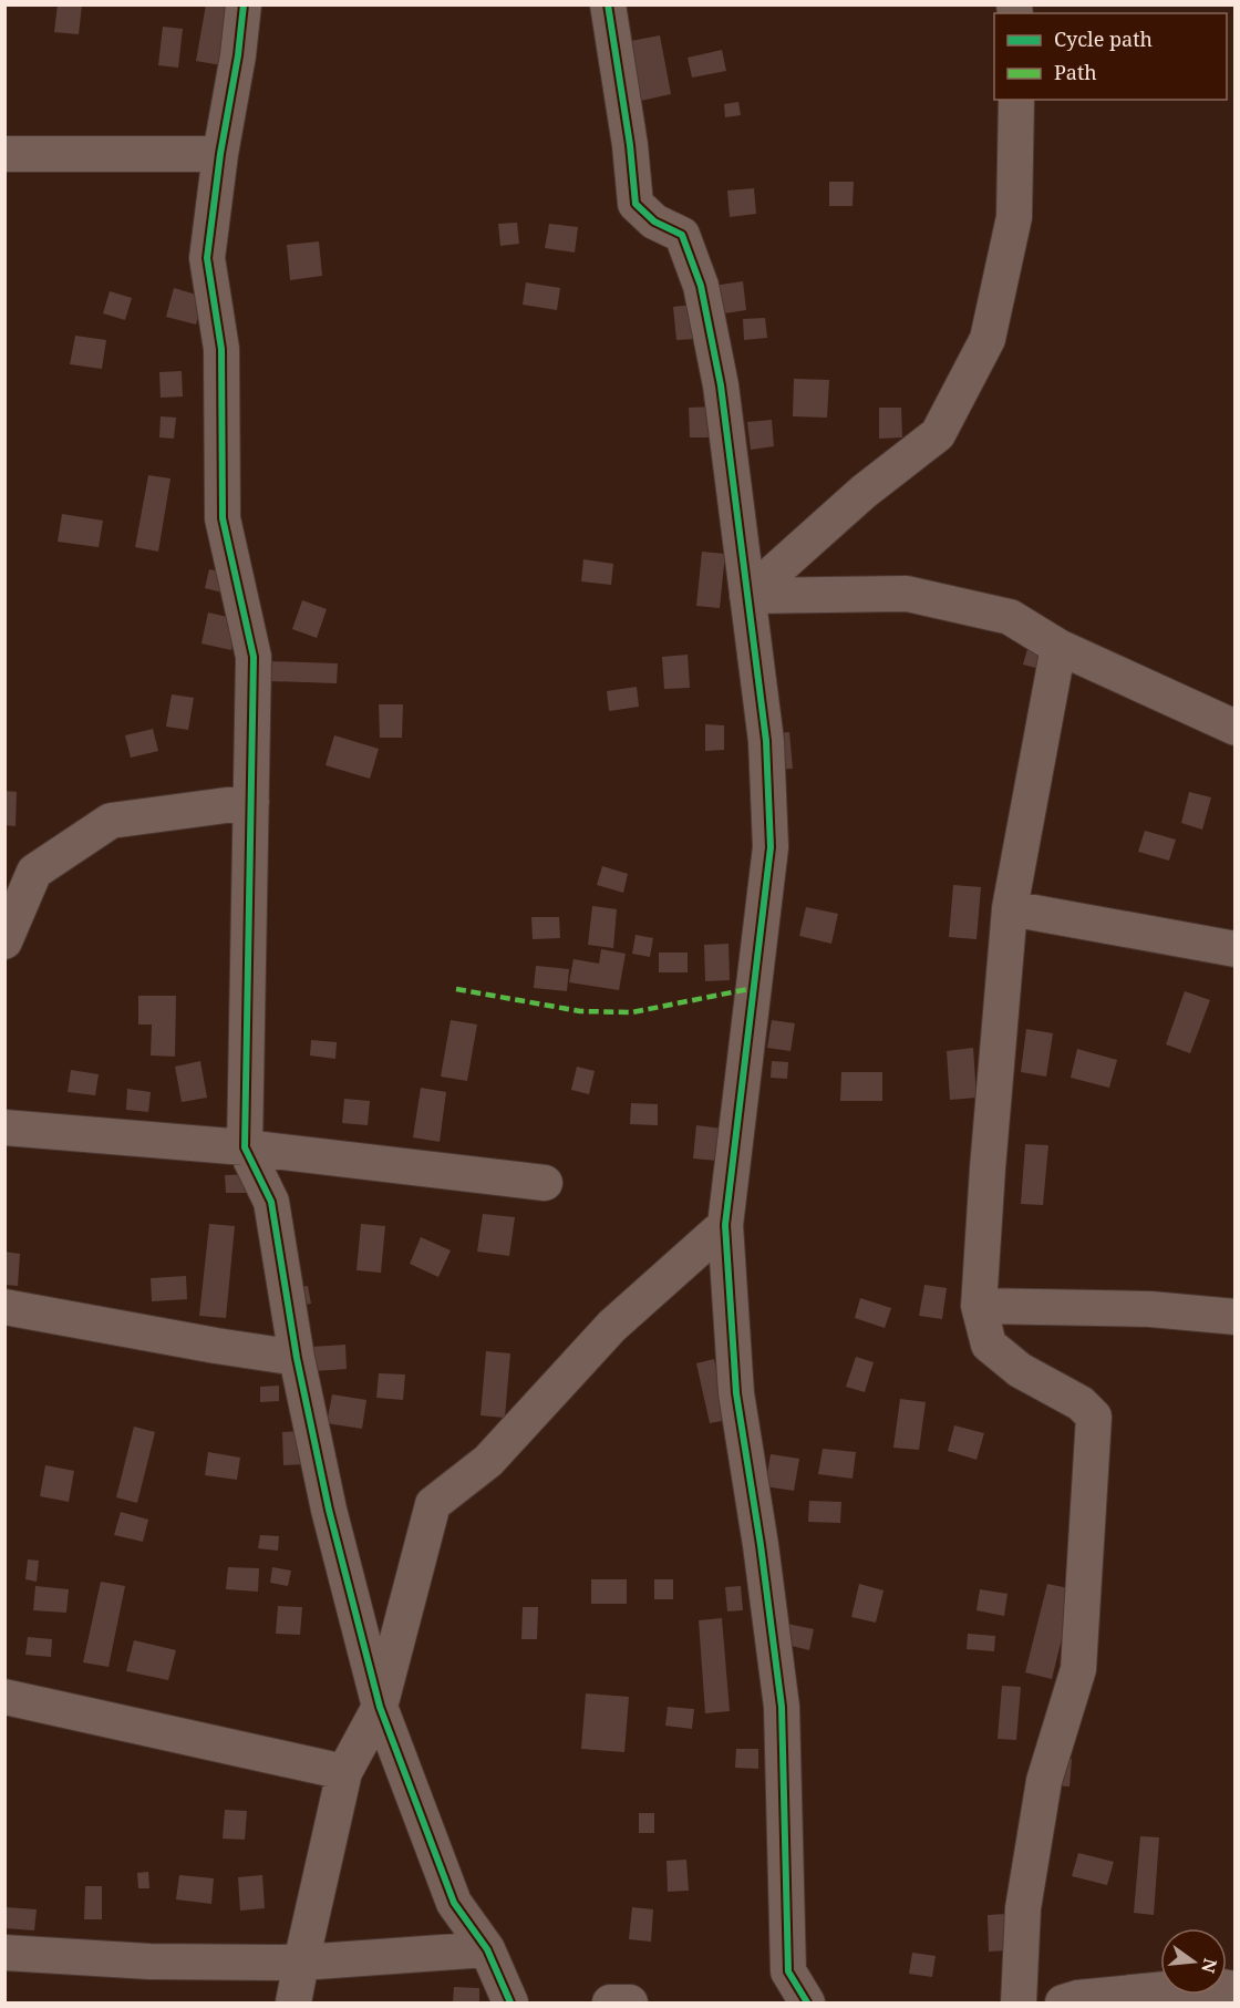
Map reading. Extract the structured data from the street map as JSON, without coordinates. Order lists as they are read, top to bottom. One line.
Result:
{"legend":["Cycle path","Path"],"north":"right"}
